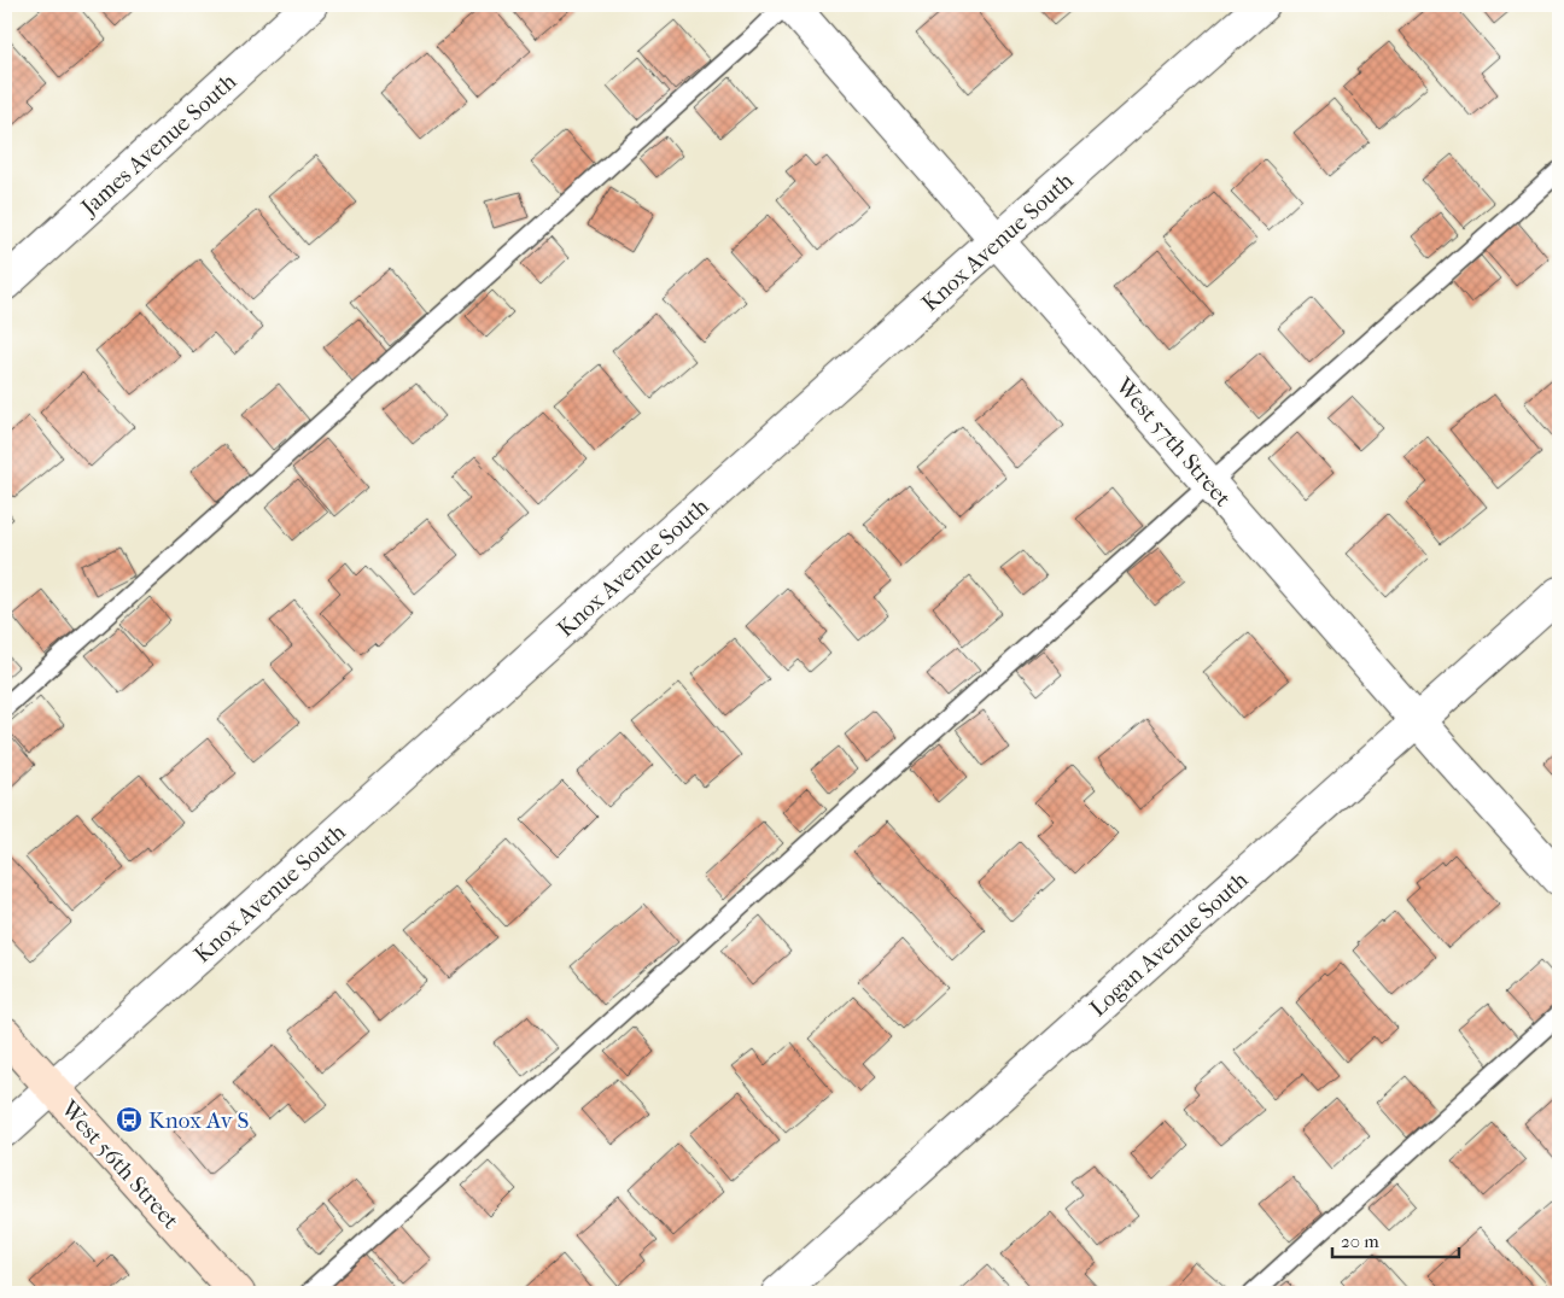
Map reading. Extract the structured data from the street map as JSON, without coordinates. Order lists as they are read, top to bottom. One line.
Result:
{"streets":{"street":["James Avenue South","Knox Avenue South","West 57th Street","Logan Avenue South","West 56th Street"]},"crossings":[["Knox Avenue South","West 57th Street"],["Knox Avenue South","West 56th Street"],["West 57th Street","Logan Avenue South"]],"places":{"bus stop":["Knox Av S"]},"scale_bar":"20 m"}
